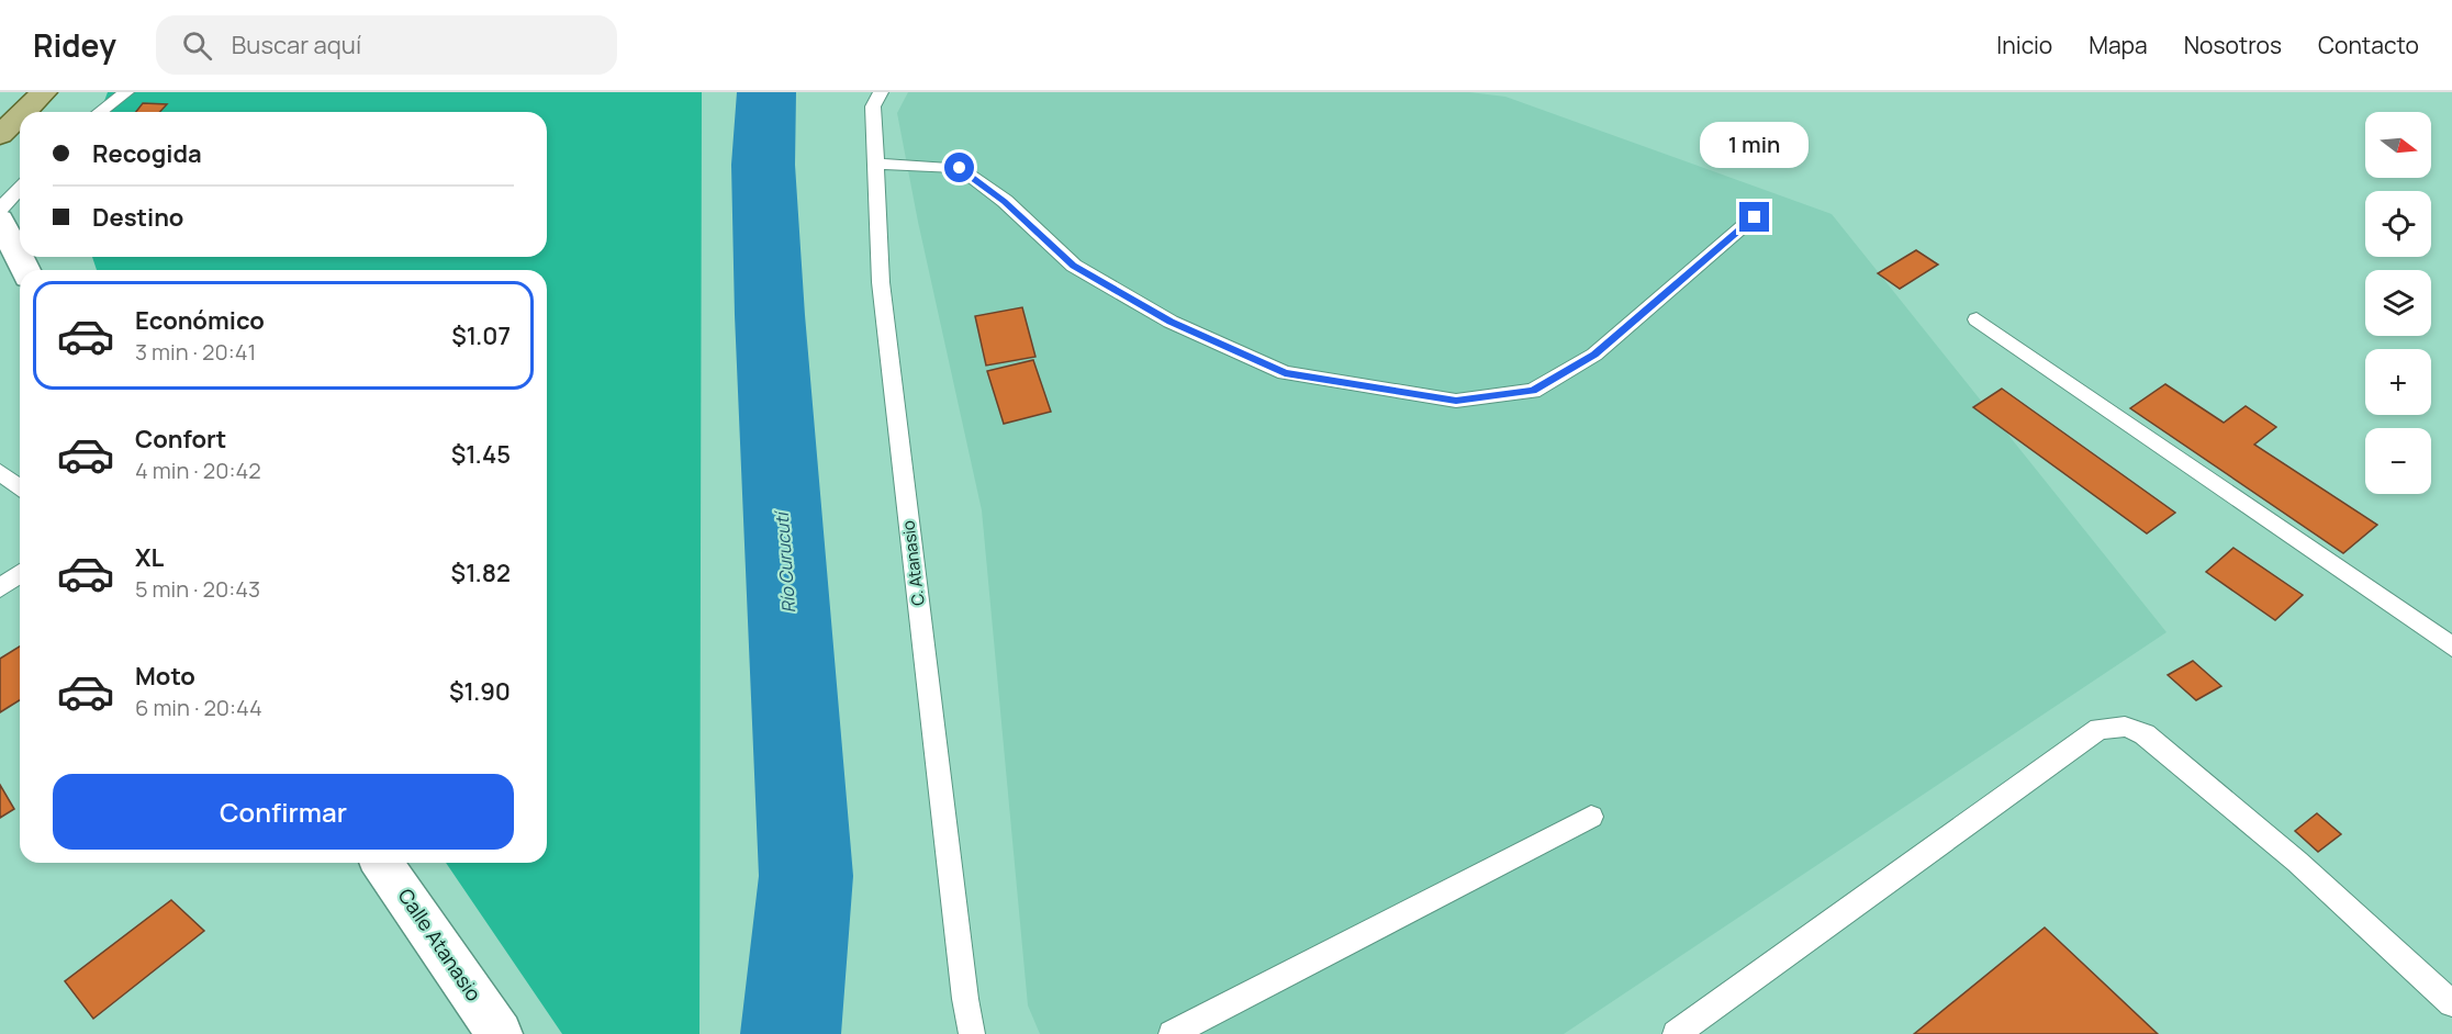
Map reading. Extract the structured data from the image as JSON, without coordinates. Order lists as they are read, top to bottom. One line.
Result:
{"streets":{"street":["Calle Atanasio"],"lane":["C. Atanasio"]},"water":["Río Curucutí"],"north":"right","page":{"header":"Ridey","search":"Buscar aquí","nav":["Inicio","Mapa","Nosotros","Contacto"],"map_buttons":["+","−"],"banner":["Recogida","Destino"],"bubble":"1 min","list":[{"name":"Económico","note":"3 min · 20:41","value":"$1.07"},{"name":"Confort","note":"4 min · 20:42","value":"$1.45"},{"name":"XL","note":"5 min · 20:43","value":"$1.82"},{"name":"Moto","note":"6 min · 20:44","value":"$1.90"}],"buttons":"Confirmar"}}
